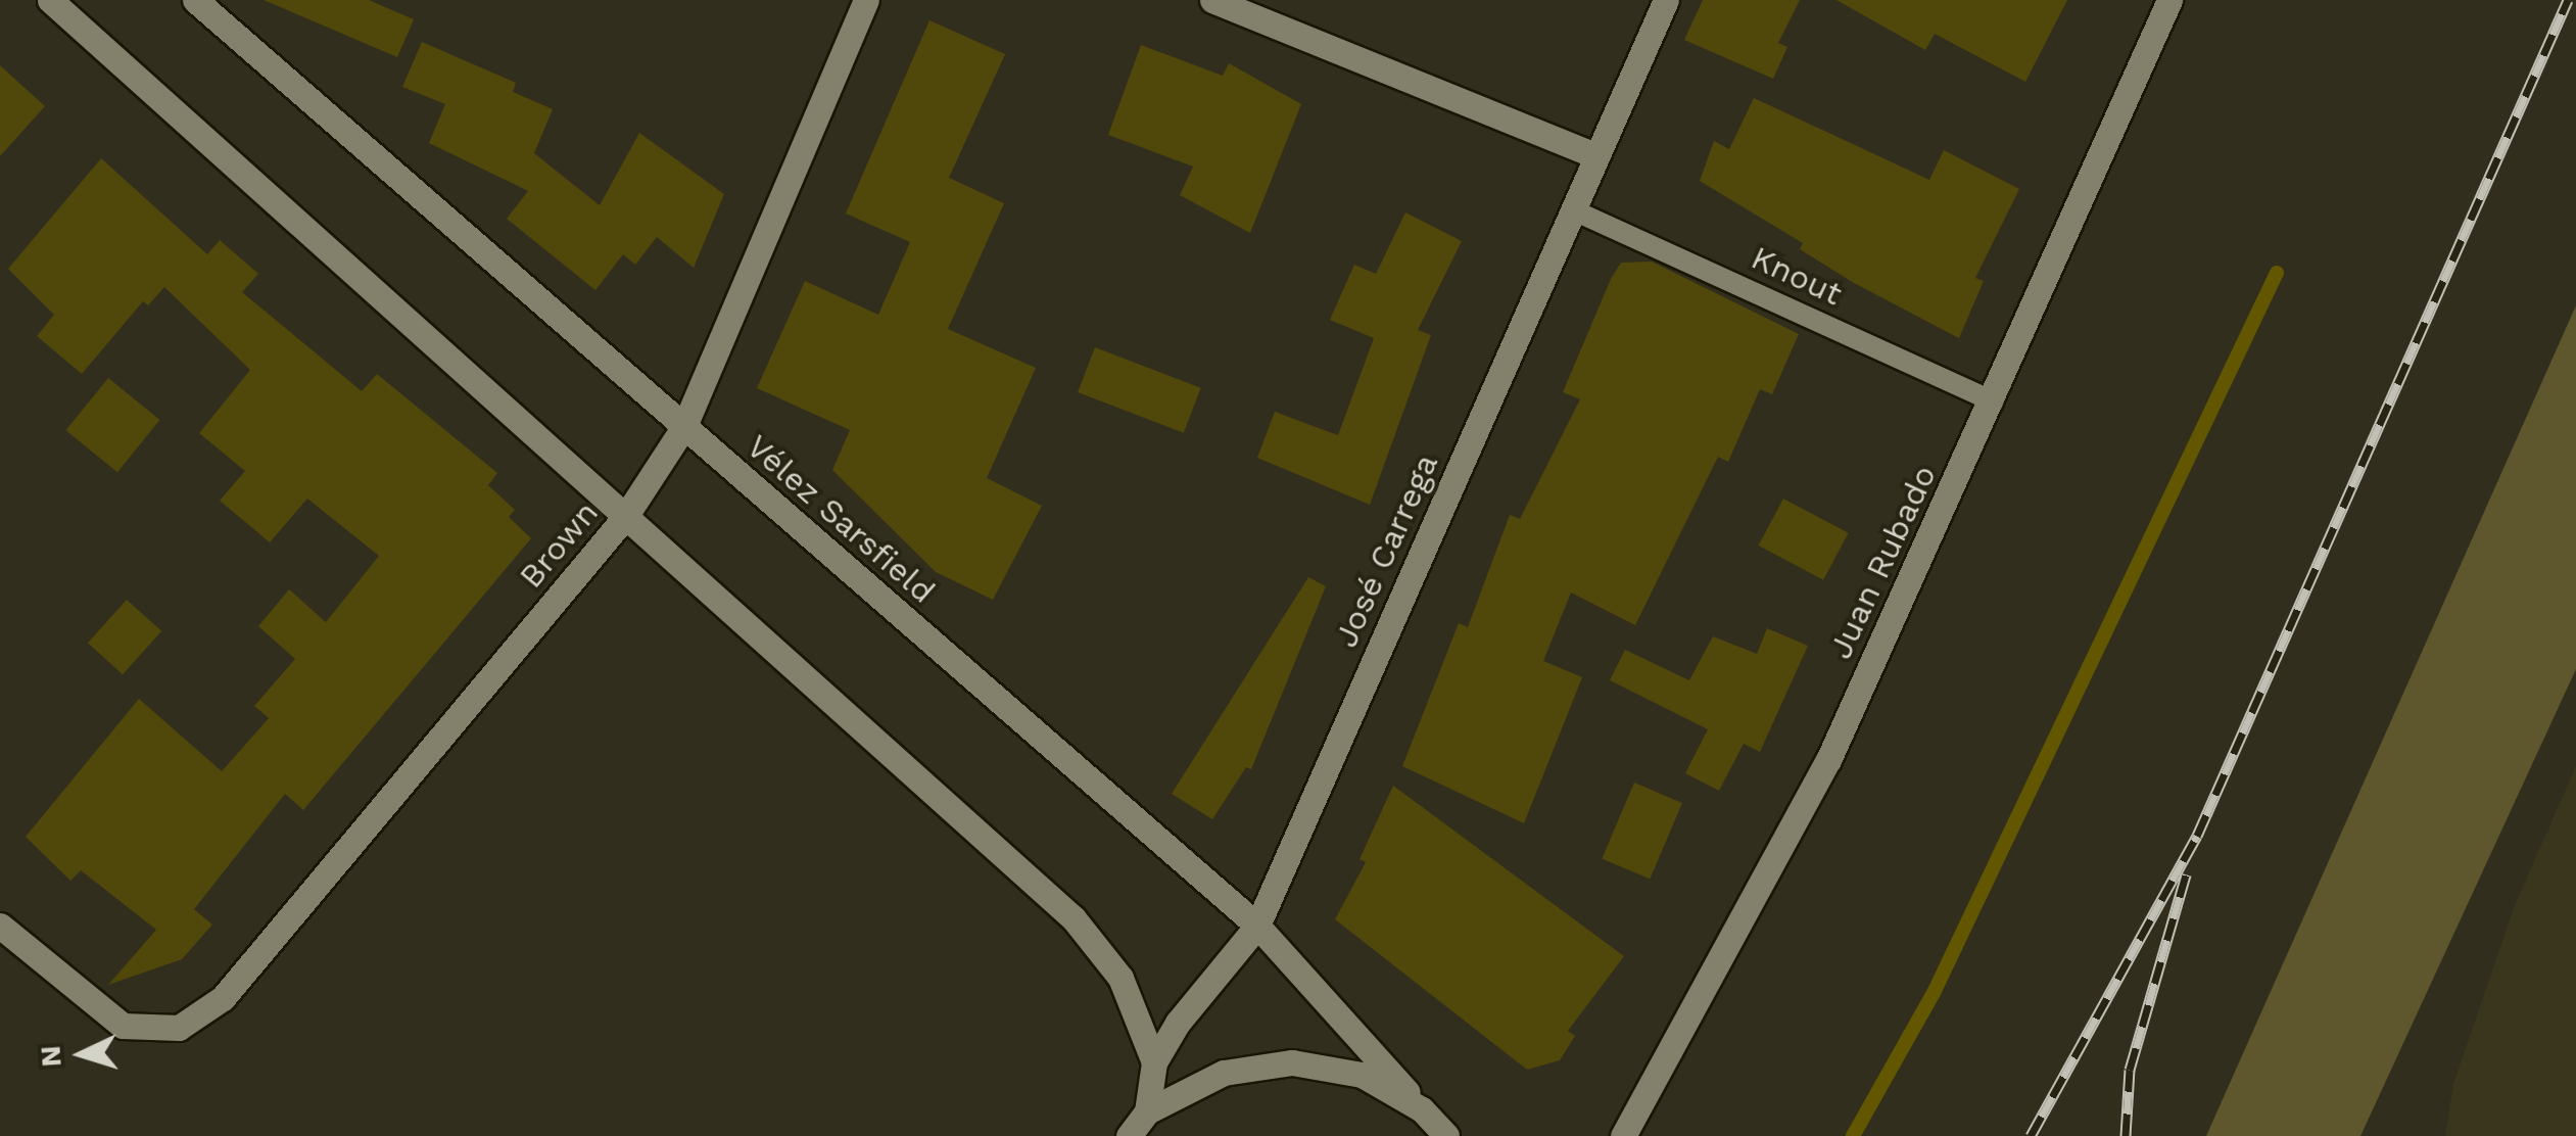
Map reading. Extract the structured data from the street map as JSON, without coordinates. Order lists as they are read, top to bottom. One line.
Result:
{"streets":{"street":["Vélez Sarsfield","Brown","José Carrega","Juan Rubado"],"lane":["Knout"]},"crossings":[["Knout","José Carrega"],["Knout","Juan Rubado"],["Vélez Sarsfield","Brown"],["Vélez Sarsfield","José Carrega"]],"north":"left"}
